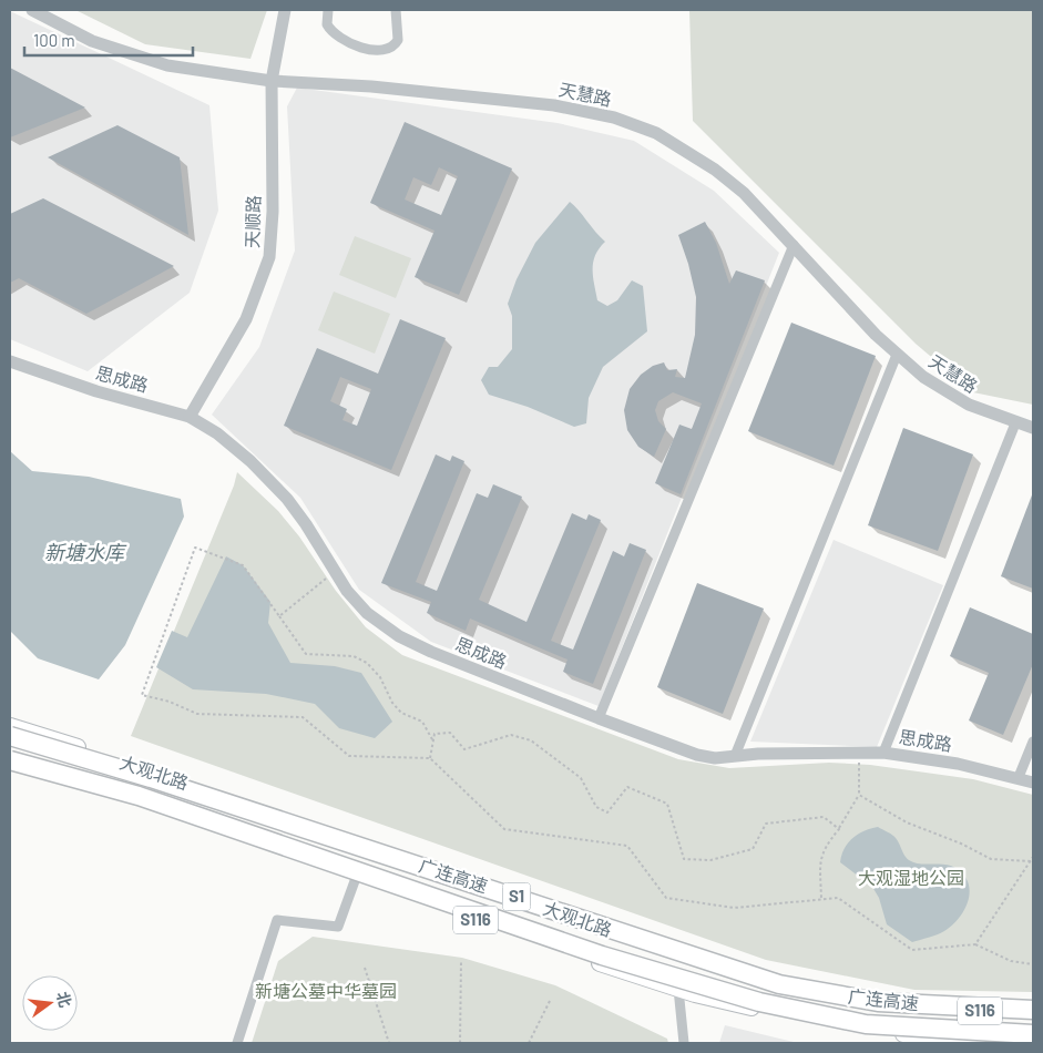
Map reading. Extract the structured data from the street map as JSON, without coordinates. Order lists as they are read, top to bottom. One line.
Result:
{"streets":{"highway":["广连高速","S1"],"main road":["大观北路","S116"],"street":["天慧路","天顺路","思成路"]},"crossings":[["天慧路","天顺路"],["天顺路","思成路"]],"water":["新塘水库"],"parks":["大观湿地公园","新塘公墓中华墓园"],"scale_bar":"100 m","north":"right"}
